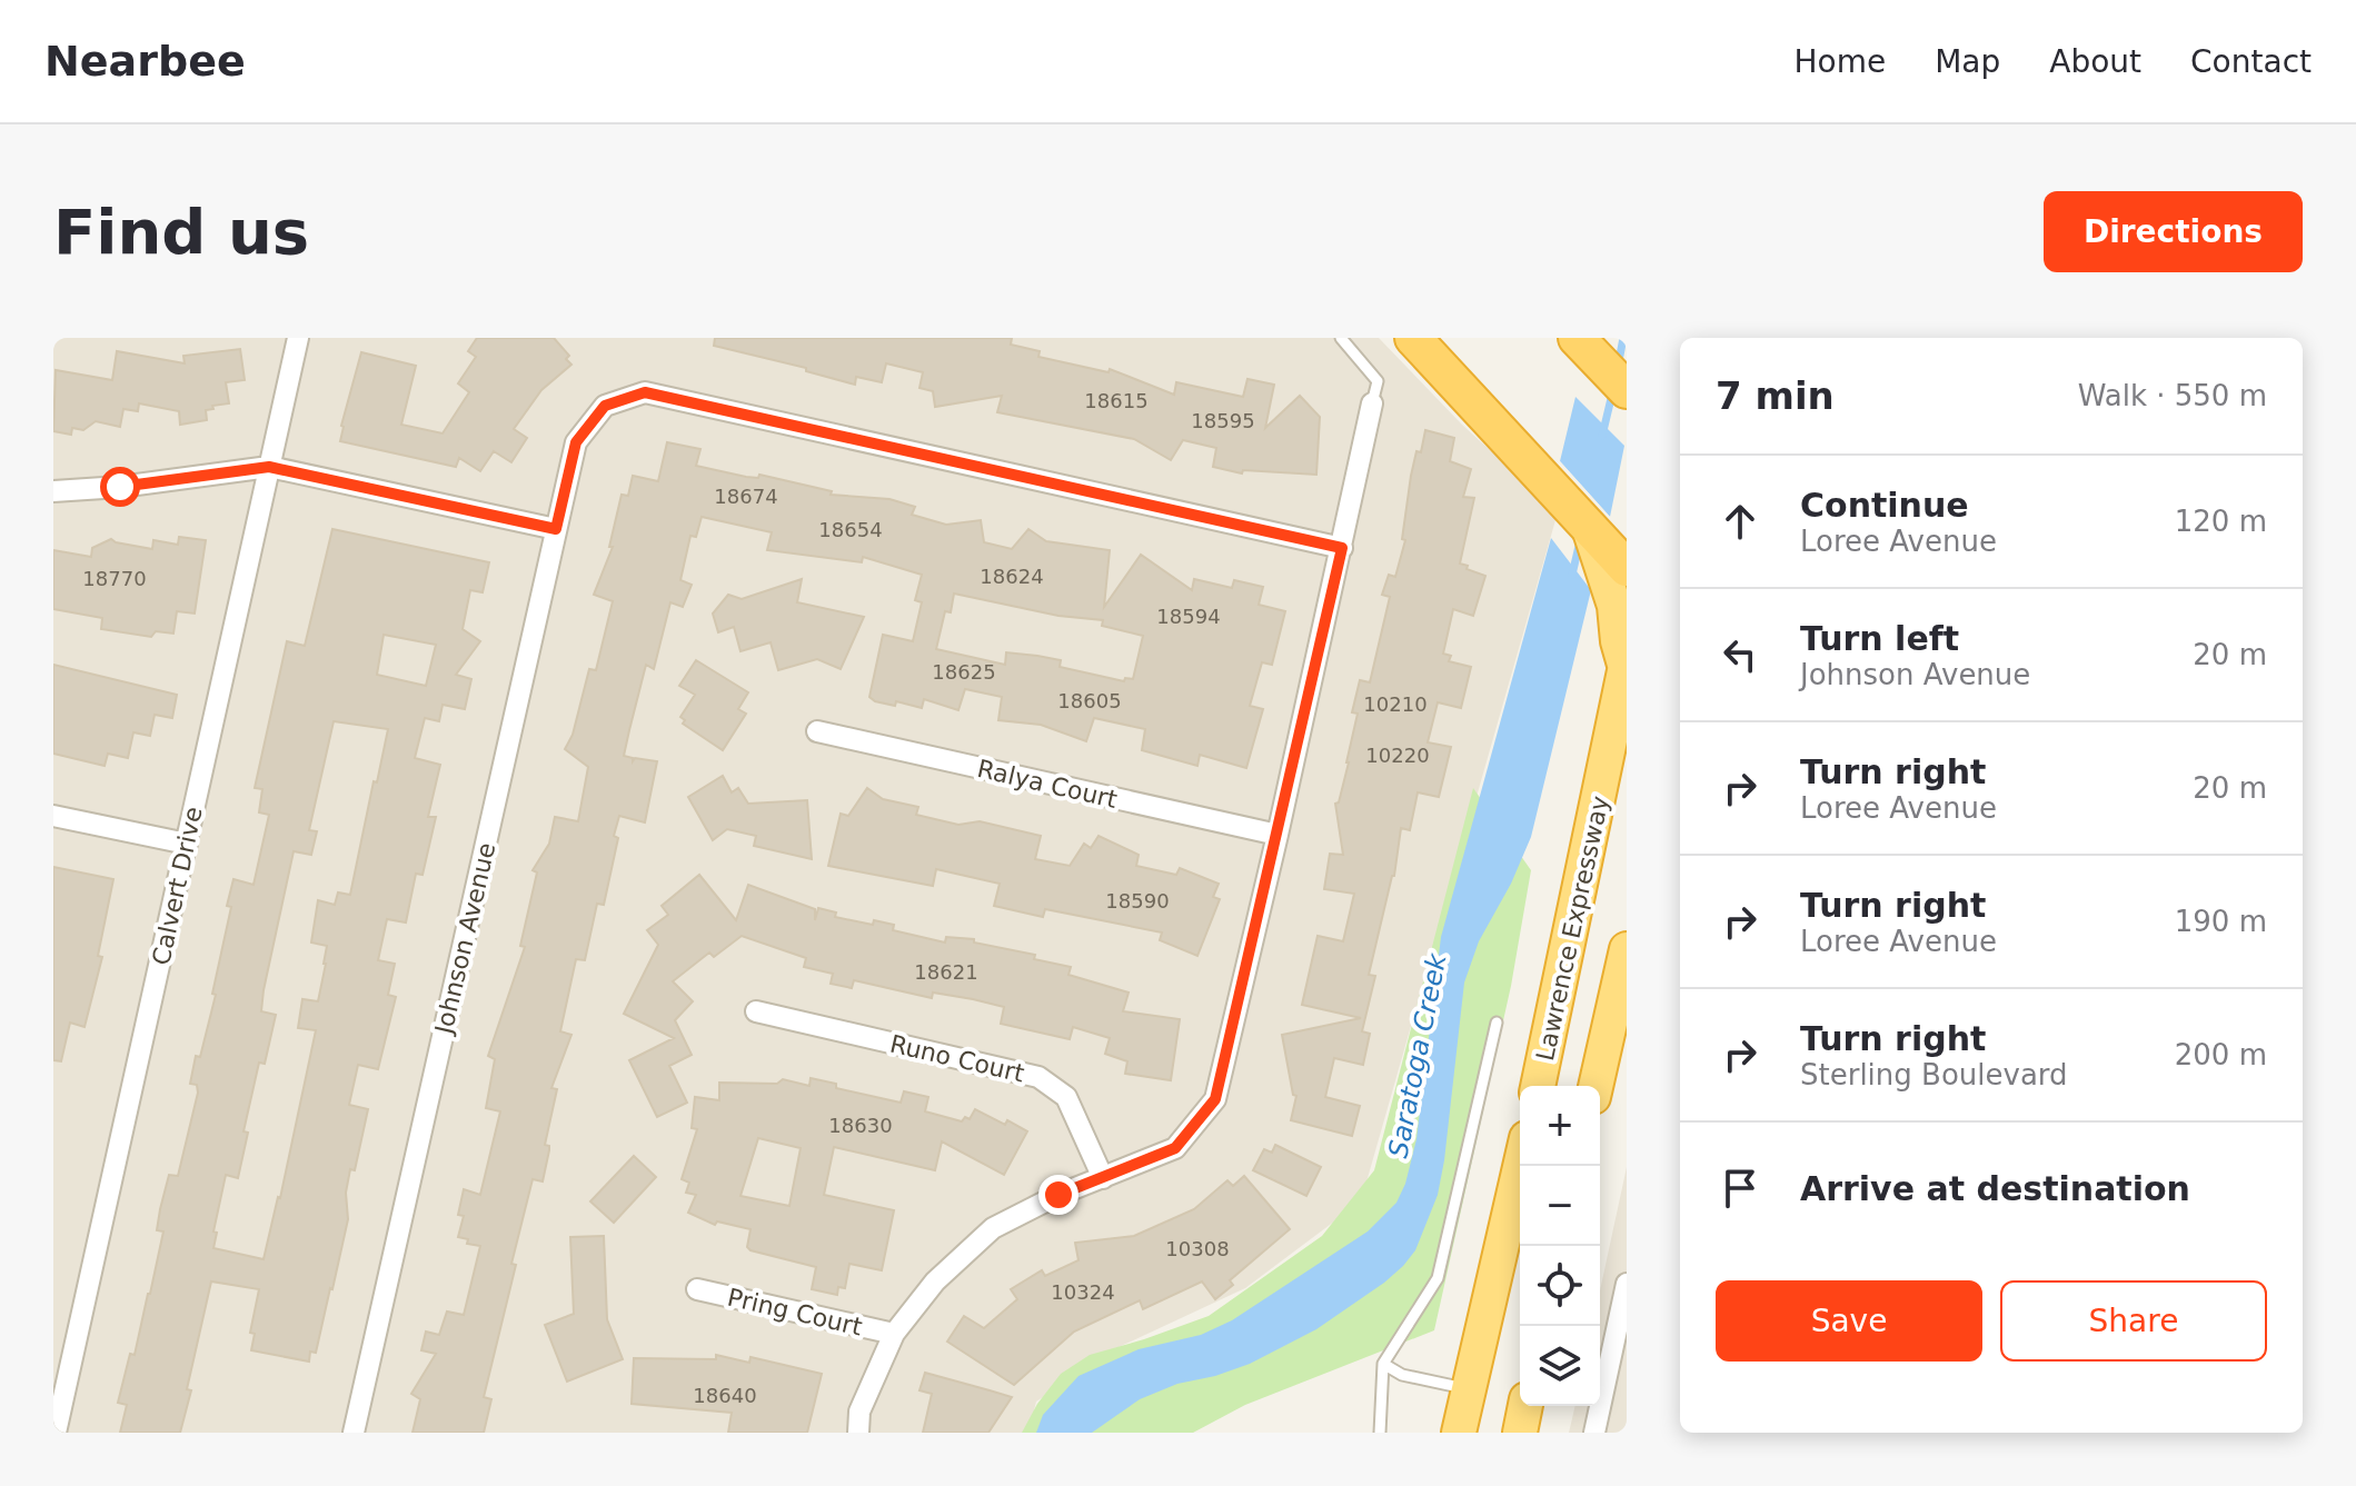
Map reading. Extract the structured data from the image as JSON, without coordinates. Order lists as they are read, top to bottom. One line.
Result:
{"streets":{"highway":["Lawrence Expressway"],"street":["Ralya Court","Calvert Drive","Johnson Avenue","Runo Court","Pring Court"]},"water":["Saratoga Creek"],"house_numbers":["18615","18595","18674","18654","18624","18770","18594","18625","18605","10210","10220","18590","18621","18630","10308","10324","18640"],"page":{"header":"Nearbee","nav":["Home","Map","About","Contact"],"buttons":["Directions",["Save","Share"]],"title":"Find us","heading":["7 min","Walk · 550 m"],"list":[["Continue","Loree Avenue","120 m"],["Turn left","Johnson Avenue","20 m"],["Turn right","Loree Avenue","20 m"],["Turn right","Loree Avenue","190 m"],["Turn right","Sterling Boulevard","200 m"],"Arrive at destination"],"map_buttons":["+","−"]}}
